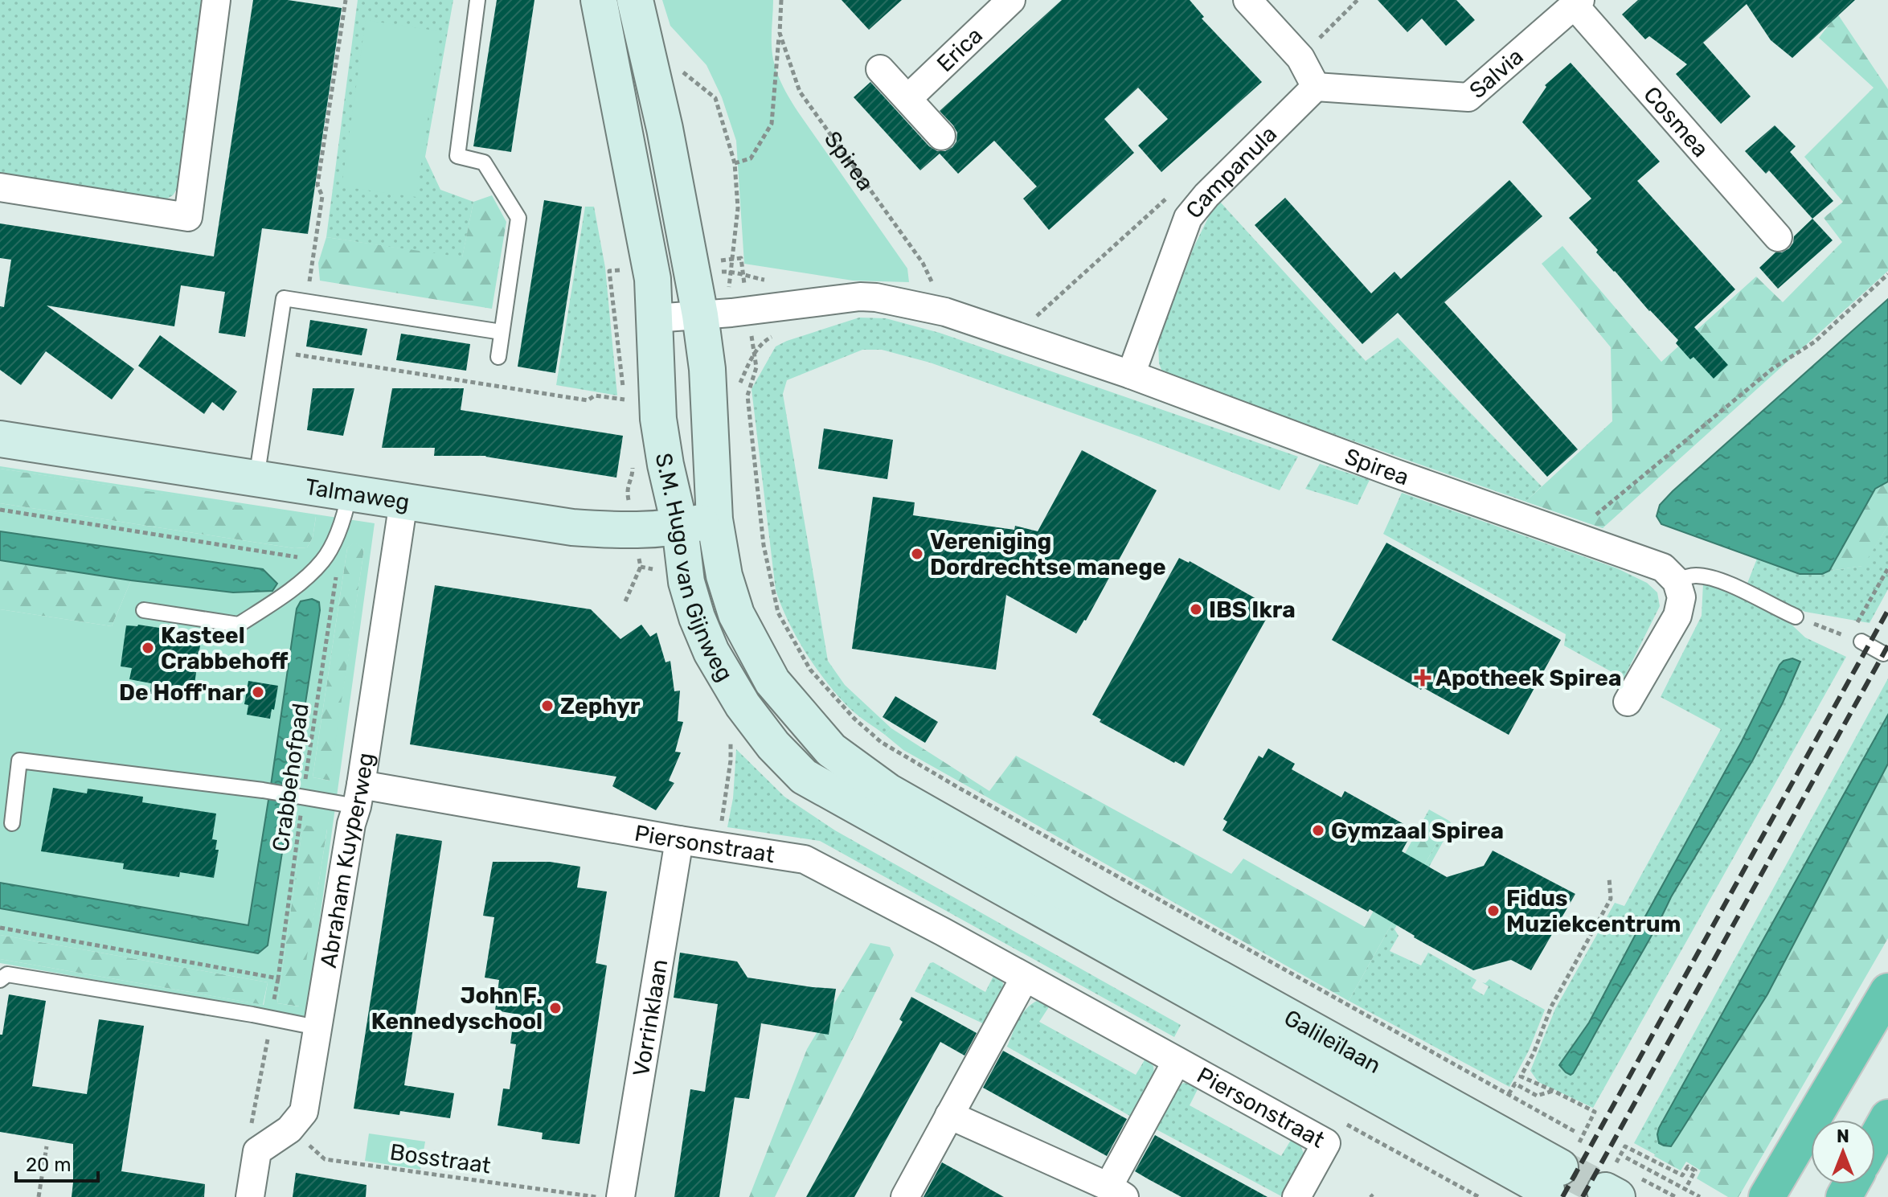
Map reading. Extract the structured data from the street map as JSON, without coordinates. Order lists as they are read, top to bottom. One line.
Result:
{"streets":{"street":["Erica","Salvia","Cosmea","Spirea","Campanula","Talmaweg","S.M. Hugo van Gijnweg","Piersonstraat","Abraham Kuyperweg","Vorrinklaan","Galileïlaan"],"path":["Crabbehofpad","Bosstraat"]},"crossings":[["Salvia","Cosmea"],["Salvia","Campanula"],["Spirea","Campanula"],["Spirea","S.M. Hugo van Gijnweg"],["Talmaweg","S.M. Hugo van Gijnweg"],["Talmaweg","Abraham Kuyperweg"],["S.M. Hugo van Gijnweg","Galileïlaan"],["Crabbehofpad","Abraham Kuyperweg"],["Piersonstraat","Abraham Kuyperweg"],["Piersonstraat","Vorrinklaan"],["Abraham Kuyperweg","Bosstraat"]],"places":{"other":["Vereniging Dordrechtse manege","IBS Ikra","Kasteel Crabbehoff","De Hoff'nar","Zephyr","Gymzaal Spirea","Fidus Muziekcentrum","John F. Kennedyschool"],"health":["Apotheek Spirea"]},"scale_bar":"20 m","north":"top"}
